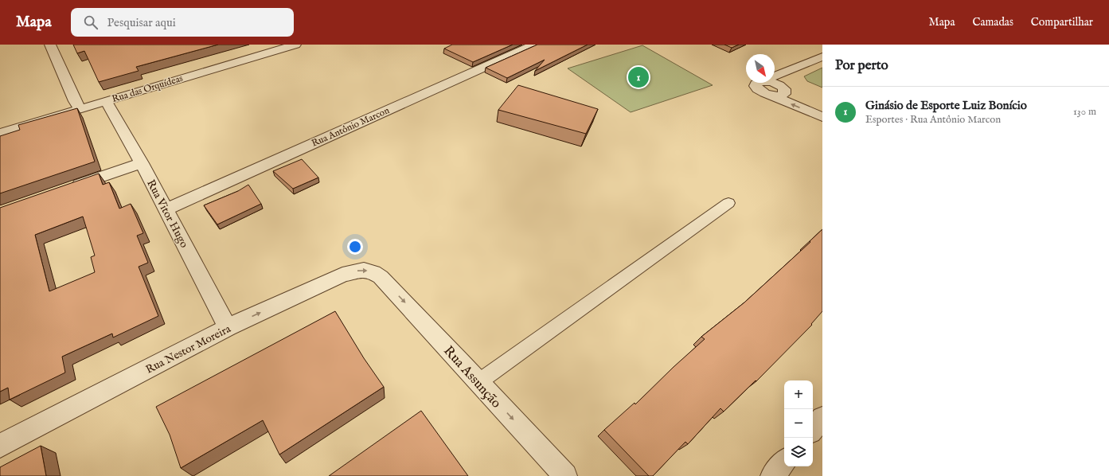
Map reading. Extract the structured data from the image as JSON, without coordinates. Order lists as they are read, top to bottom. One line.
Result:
{"streets":{"street":["Rua das Orquídeas","Rua Antônio Marcon","Rua Vitor Hugo","Rua Nestor Moreira","Rua Assunção"]},"crossings":[["Rua das Orquídeas","Rua Vitor Hugo"],["Rua Antônio Marcon","Rua Vitor Hugo"],["Rua Vitor Hugo","Rua Nestor Moreira"],["Rua Nestor Moreira","Rua Assunção"]],"one_way":["Rua Nestor Moreira","Rua Assunção"],"north":"bottom right","page":{"header":"Mapa","search":"Pesquisar aqui","nav":["Mapa","Camadas","Compartilhar"],"heading":"Por perto","pins":"1","list":[{"mark":"1","name":"Ginásio de Esporte Luiz Bonício","note":"Esportes · Rua Antônio Marcon","value":"130 m"}],"map_buttons":["+","−"]}}
